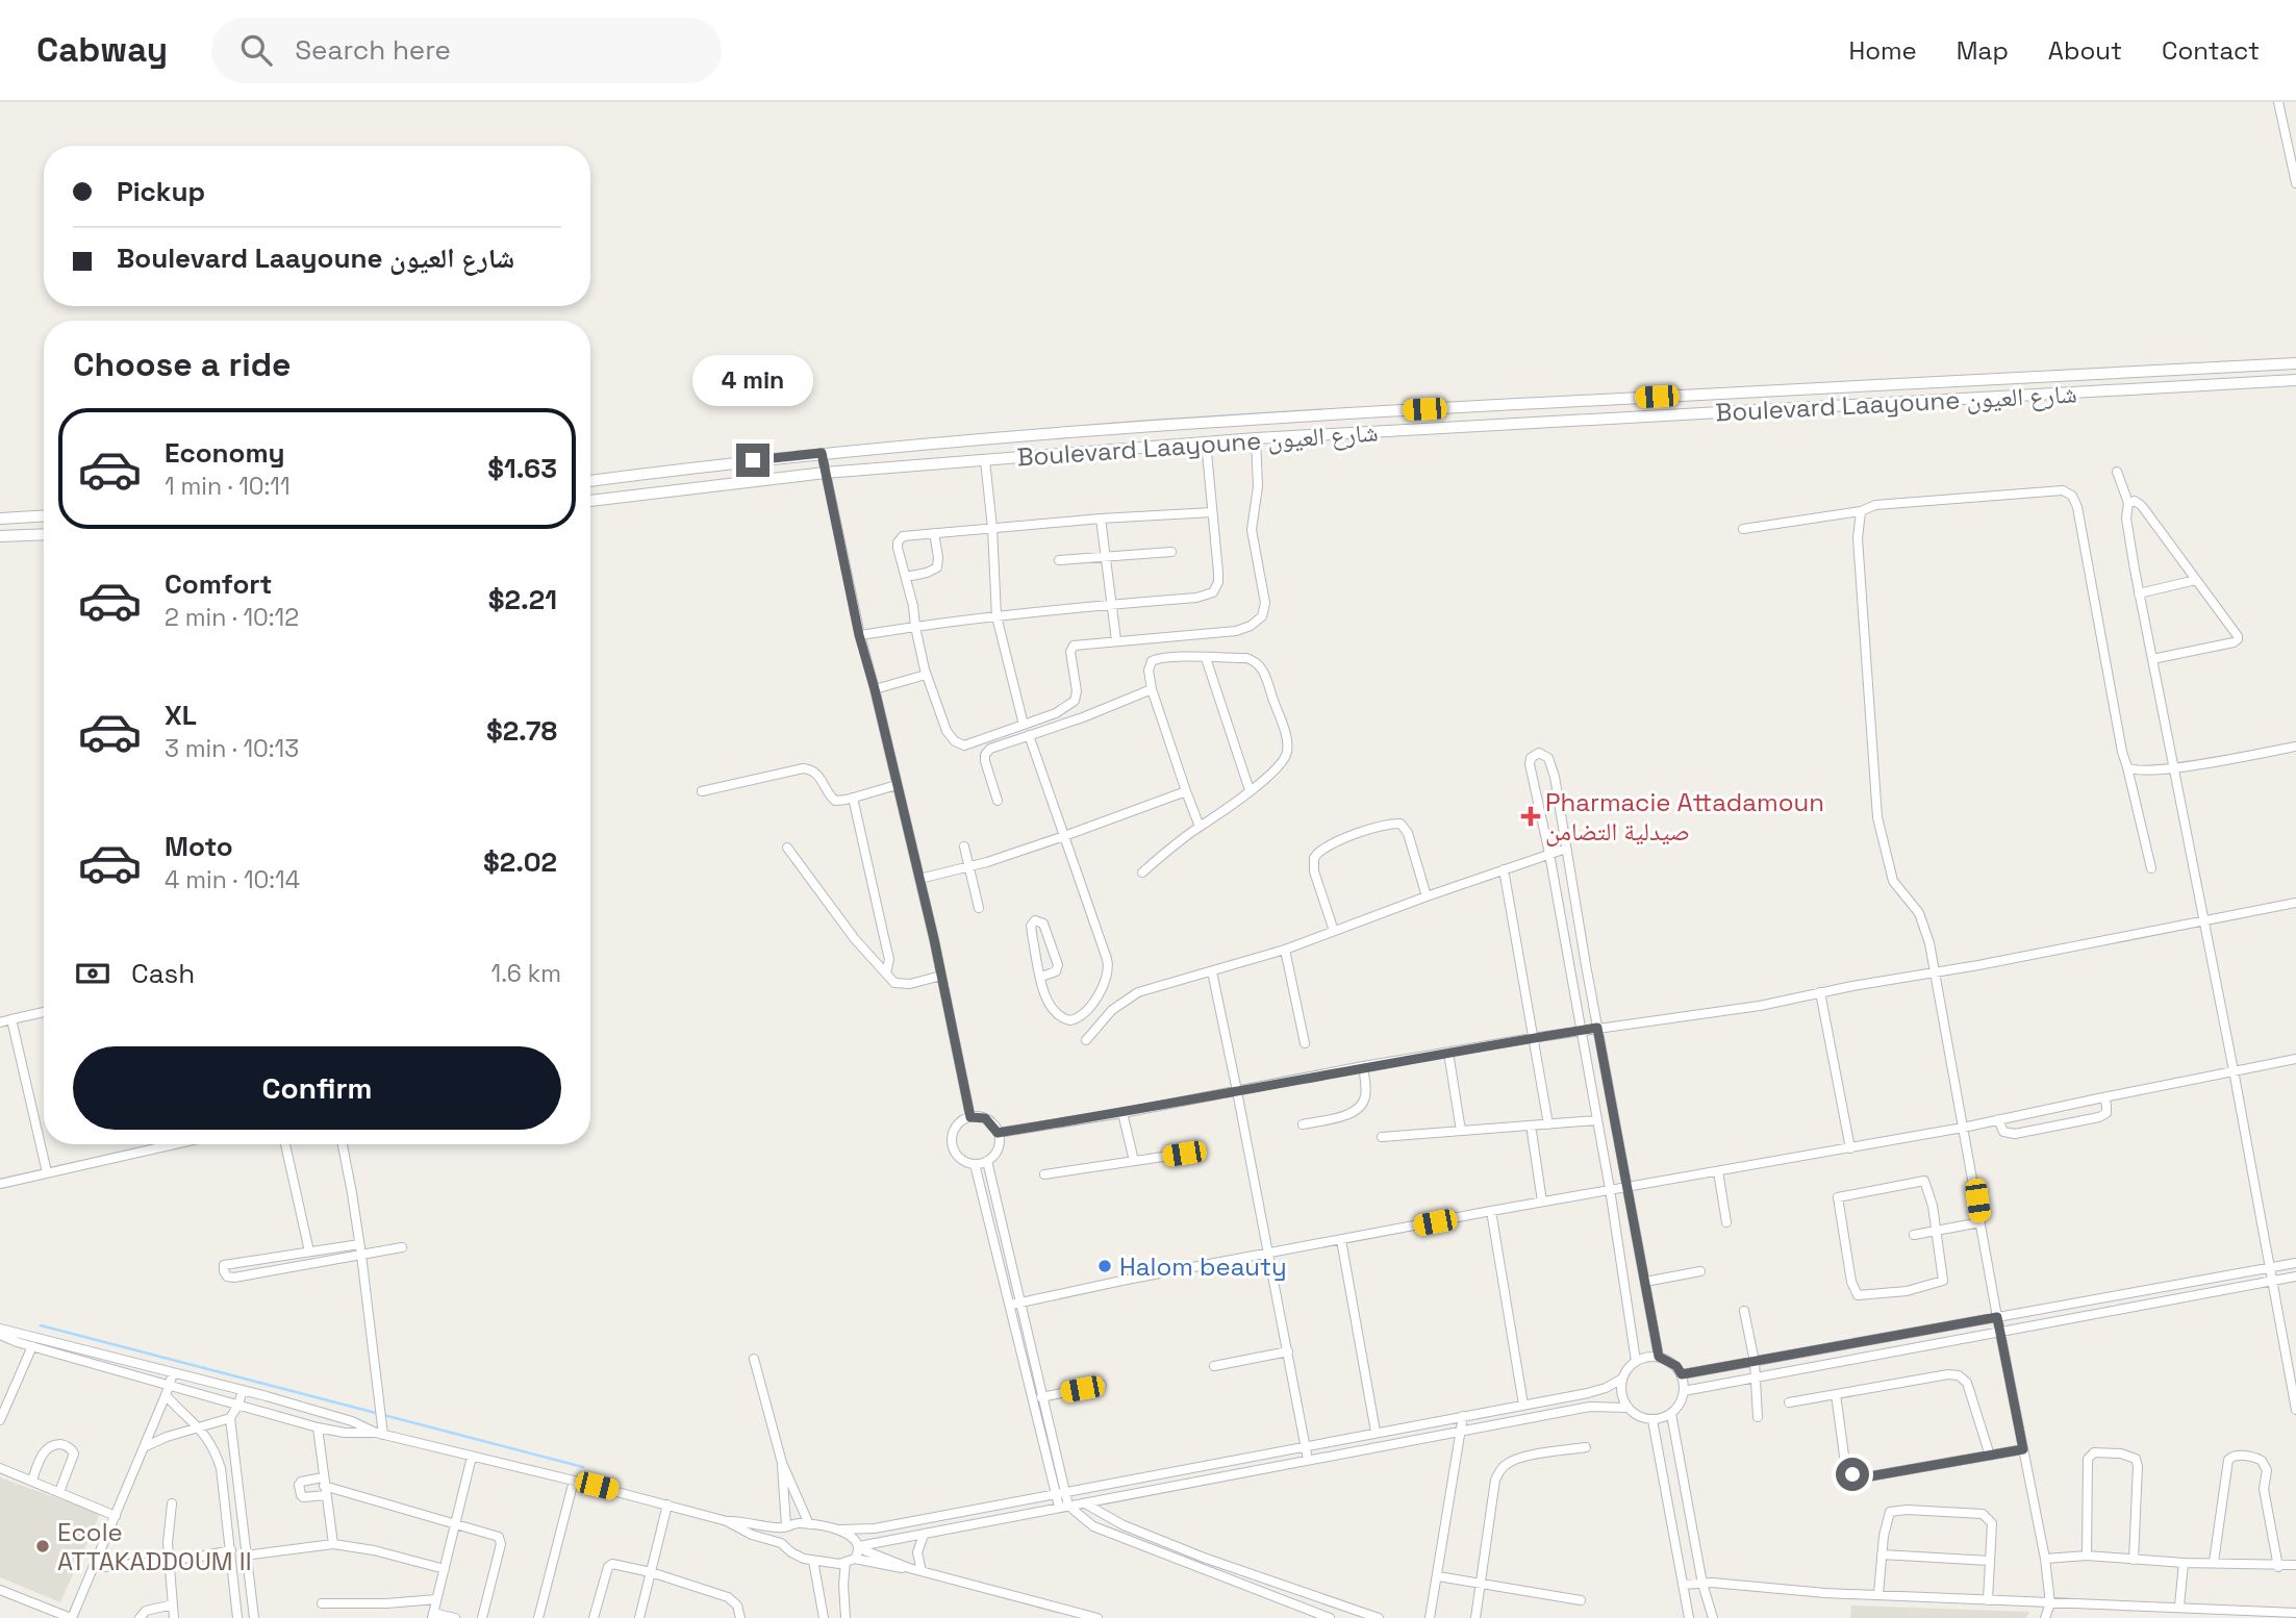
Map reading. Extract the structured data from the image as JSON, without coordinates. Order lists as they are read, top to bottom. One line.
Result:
{"streets":{"street":["Boulevard Laayoune شارع العيون"]},"places":{"health":["Pharmacie Attadamoun صيدلية التضامن"],"other":["Halom beauty","Ecole ATTAKADDOUM II"]},"page":{"header":"Cabway","search":"Search here","nav":["Home","Map","About","Contact"],"banner":["Pickup","Boulevard Laayoune شارع العيون"],"heading":"Choose a ride","bubble":"4 min","list":[{"name":"Economy","note":"1 min · 10:11","value":"$1.63"},{"name":"Comfort","note":"2 min · 10:12","value":"$2.21"},{"name":"XL","note":"3 min · 10:13","value":"$2.78"},{"name":"Moto","note":"4 min · 10:14","value":"$2.02"}],"pay":["Cash","1.6 km"],"buttons":"Confirm"}}
